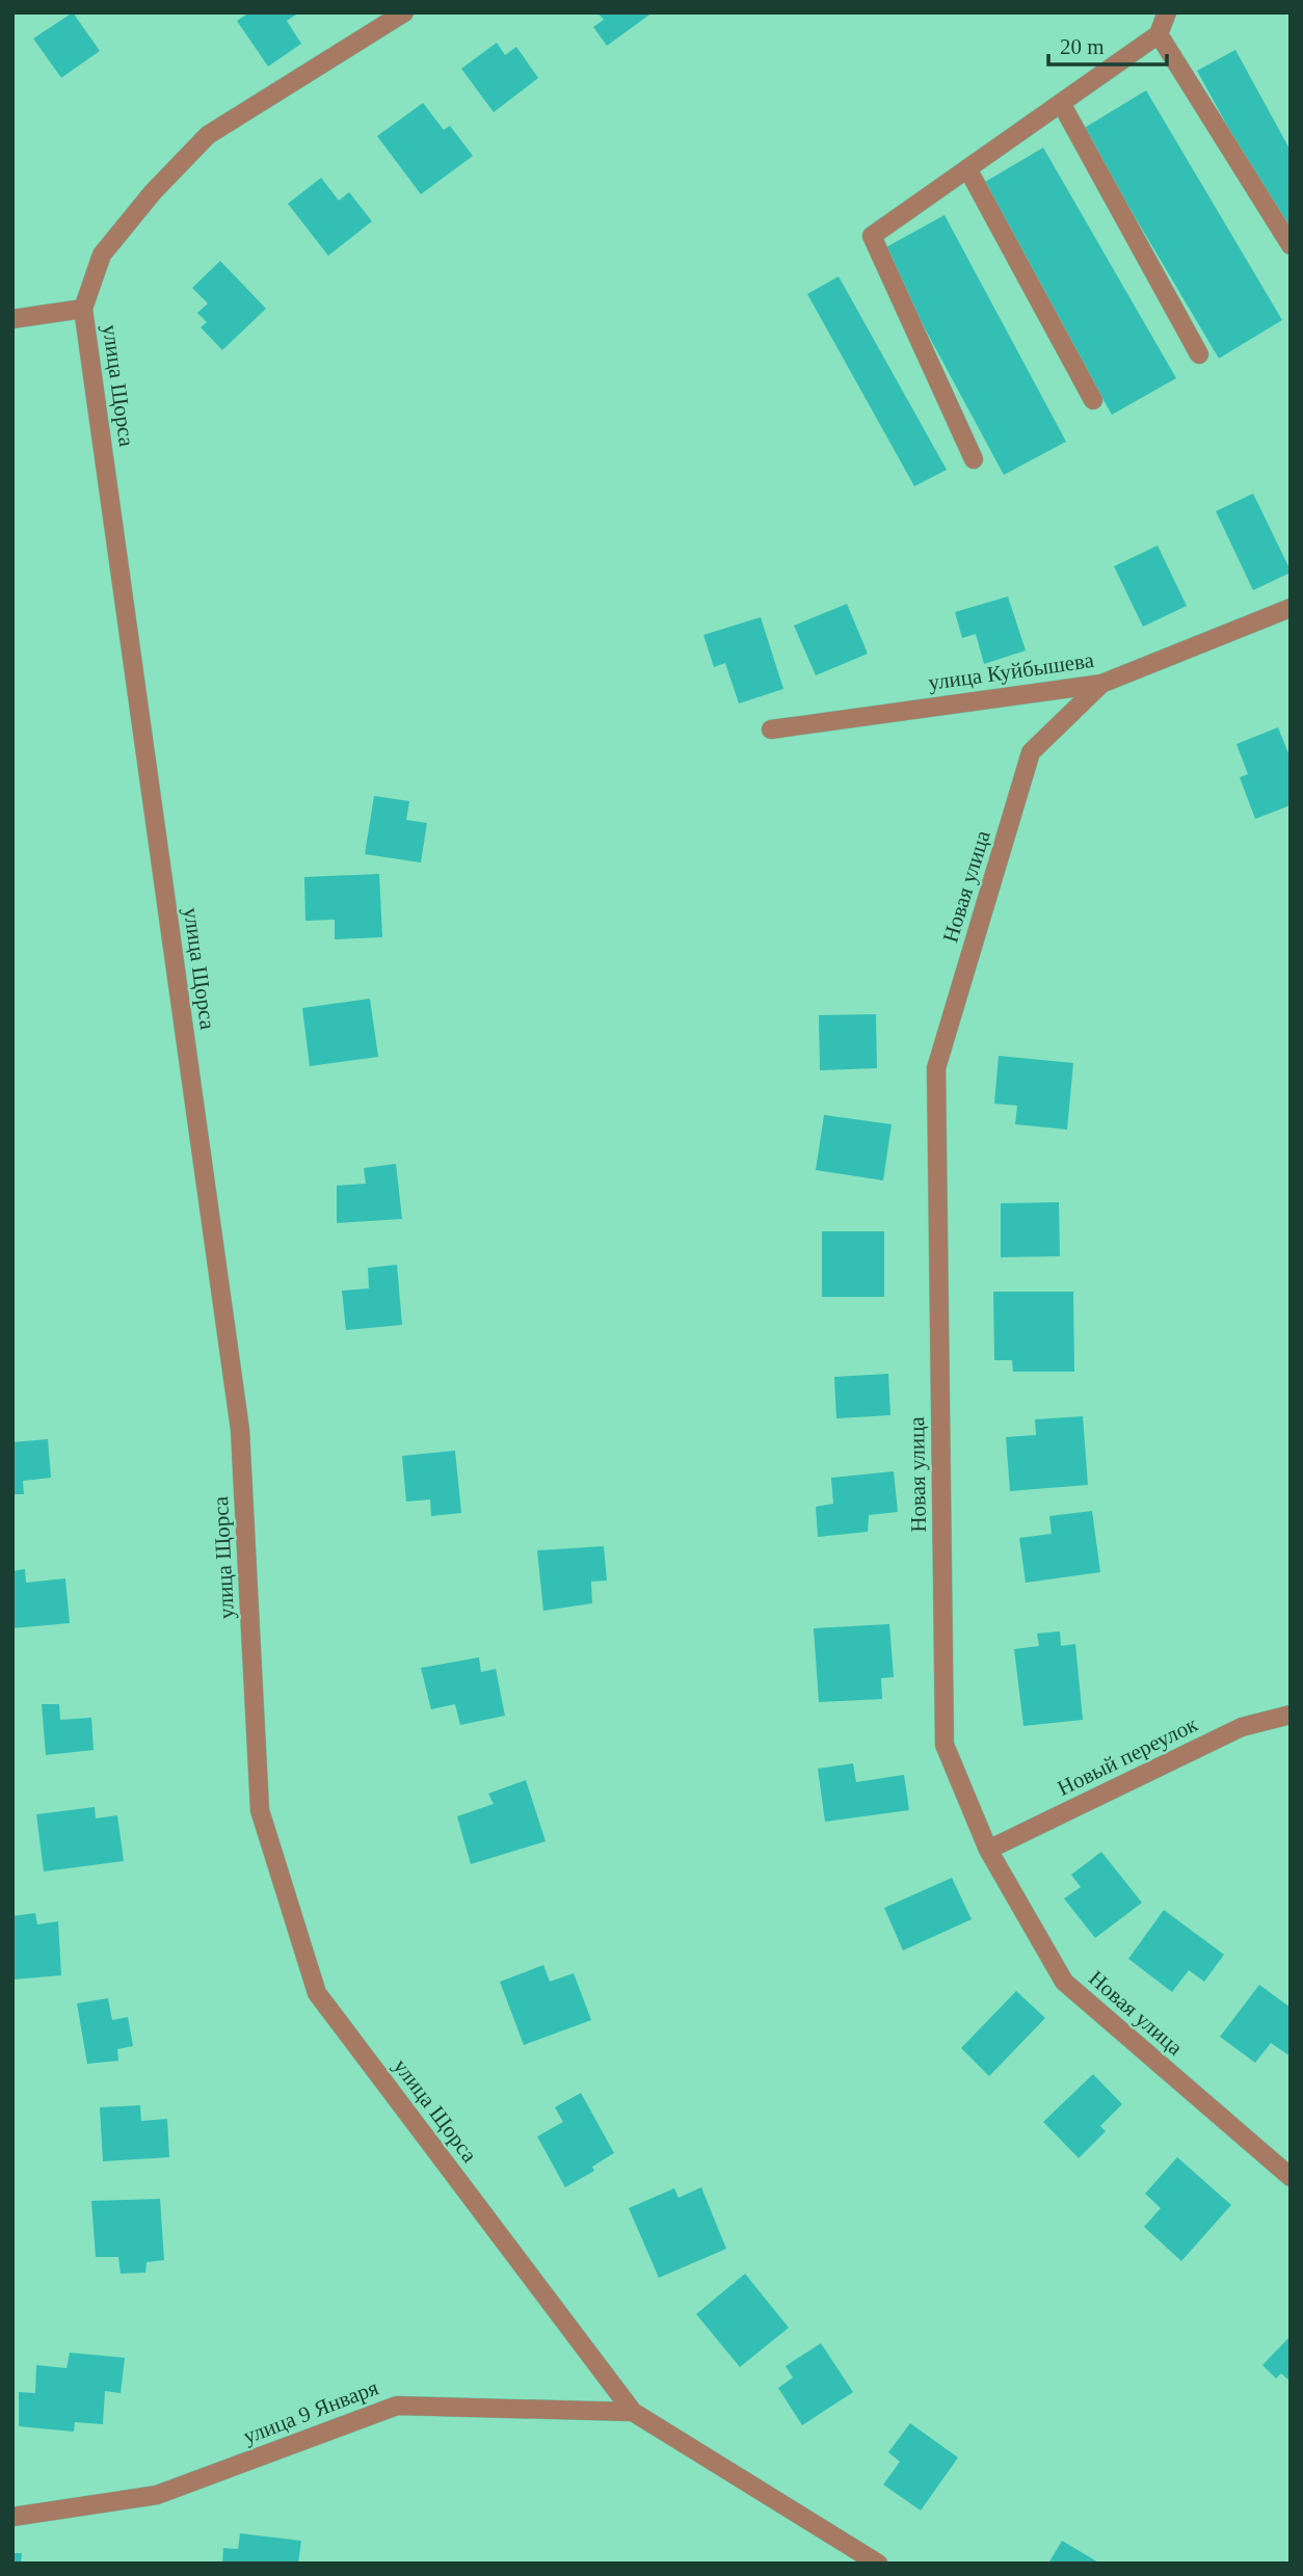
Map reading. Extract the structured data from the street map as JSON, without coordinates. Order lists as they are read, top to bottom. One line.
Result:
{"streets":{"street":["улица Щорса","улица Куйбышева","Новая улица","Новый переулок","улица 9 Января"]},"crossings":[["улица Щорса","улица 9 Января"],["улица Куйбышева","Новая улица"],["Новая улица","Новый переулок"]],"scale_bar":"20 m"}
